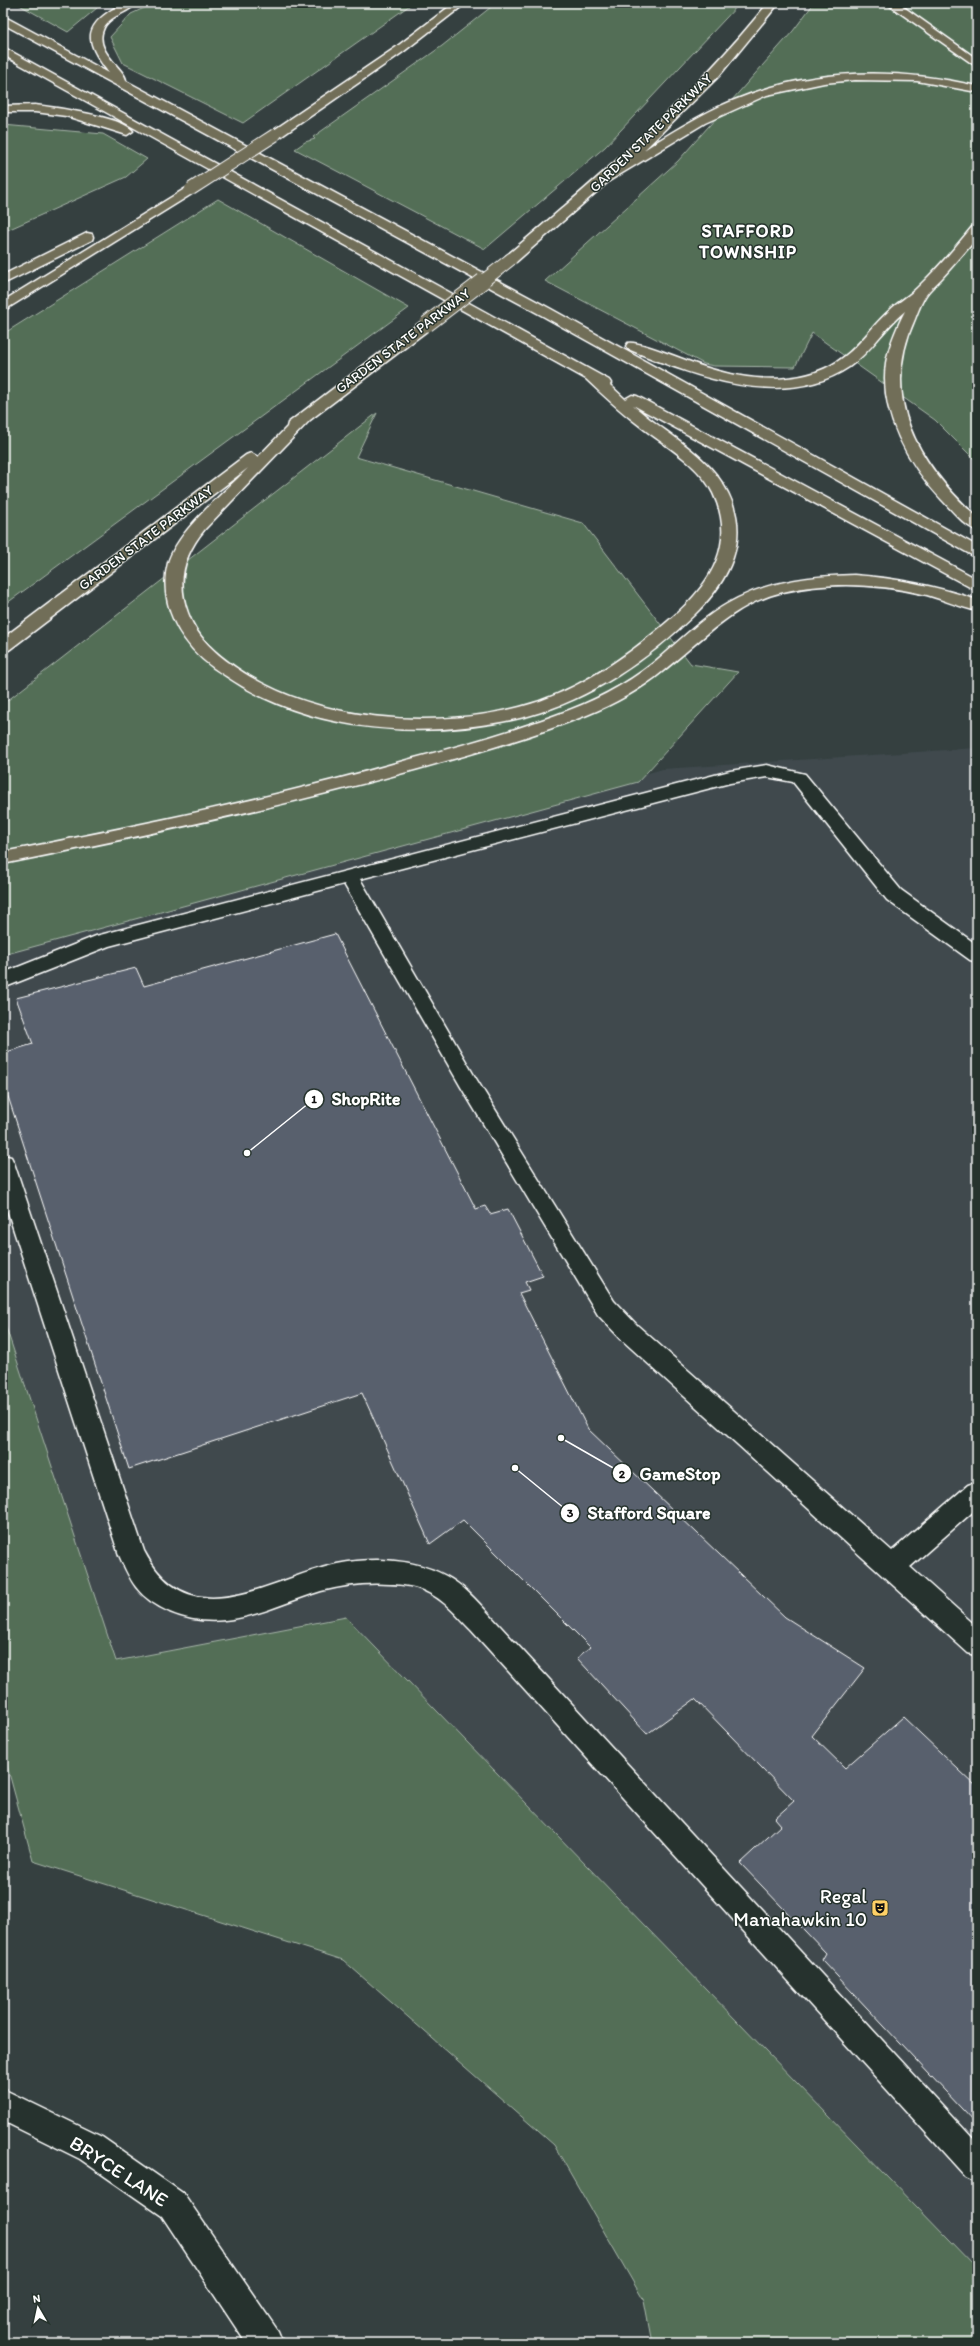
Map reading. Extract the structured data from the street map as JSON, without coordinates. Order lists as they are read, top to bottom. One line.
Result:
{"streets":{"highway":["GARDEN STATE PARKWAY"],"street":["BRYCE LANE"]},"districts":["STAFFORD TOWNSHIP"],"places":{"other":["ShopRite","GameStop","Stafford Square"],"theatre":["Regal Manahawkin 10"]},"north":"top"}
